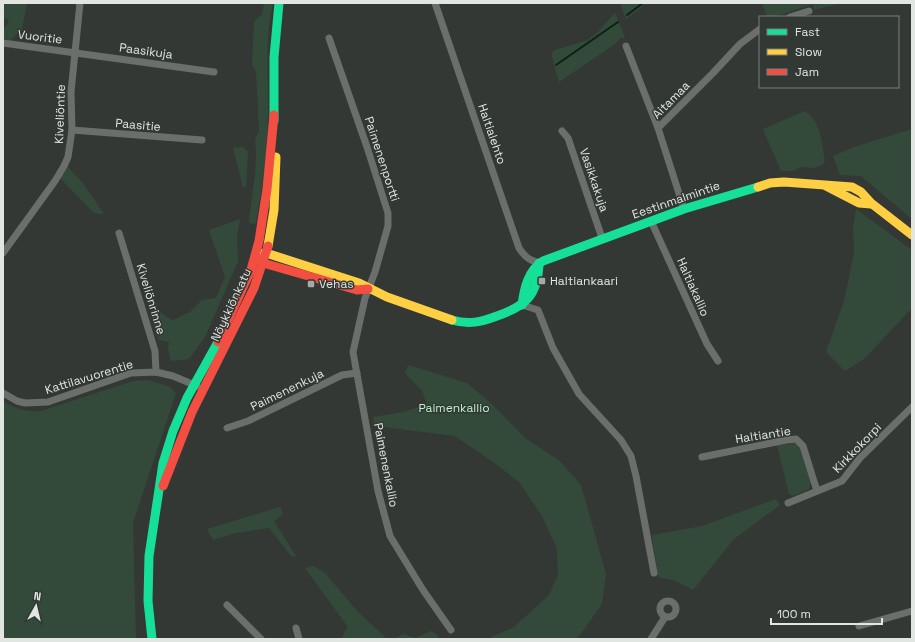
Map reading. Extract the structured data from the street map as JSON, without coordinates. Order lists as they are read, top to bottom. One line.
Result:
{"streets":{"main road":["Eestinmalmintie","Nöykkiönkatu"],"street":["Vuoritie","Paasikuja","Aitamaa","Kiveliöntie","Paasitie","Haltialehto","Paimenenportti","Vasikkakuja","Haltiakallio","Kiveliönrinne","Kattilavuorentie","Paimenenkuja","Haltiantie","Kirkkokorpi","Paimenenkallio"]},"crossings":[["Vuoritie","Paasikuja"],["Vuoritie","Kiveliöntie"],["Paasikuja","Kiveliöntie"],["Aitamaa","Eestinmalmintie"],["Kiveliöntie","Paasitie"],["Haltialehto","Eestinmalmintie"],["Paimenenportti","Paimenenkallio"],["Vasikkakuja","Eestinmalmintie"],["Eestinmalmintie","Haltiakallio"],["Kiveliönrinne","Kattilavuorentie"],["Nöykkiönkatu","Kattilavuorentie"],["Paimenenkuja","Paimenenkallio"],["Haltiantie","Kirkkokorpi"]],"parks":["Paimenkallio"],"places":{"transit":["Haltiankaari","Vehas"]},"legend":["Fast","Slow","Jam"],"scale_bar":"100 m","north":"top"}
